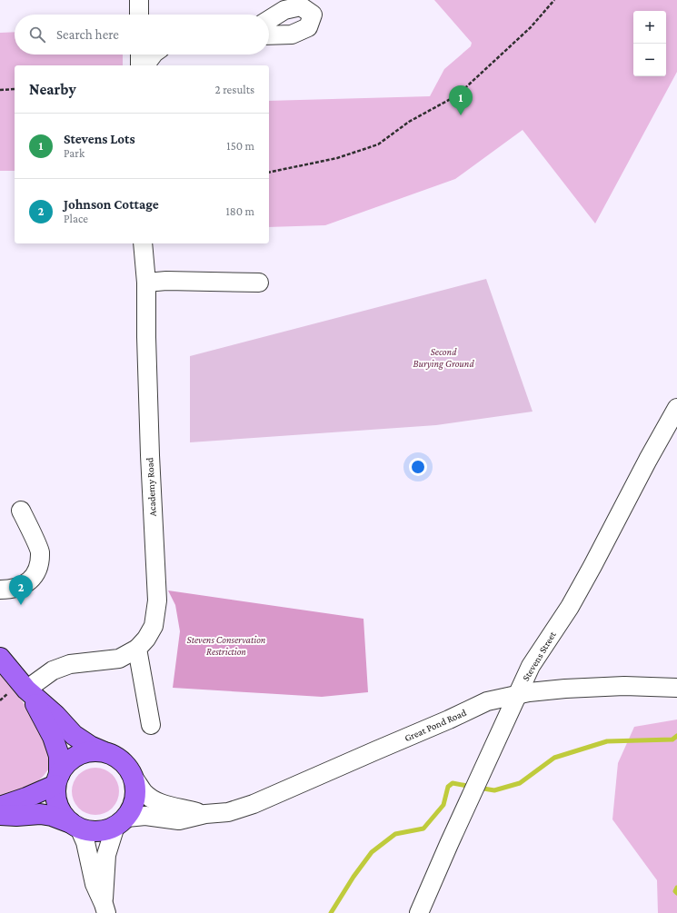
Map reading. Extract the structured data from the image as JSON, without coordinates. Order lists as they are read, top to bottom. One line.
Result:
{"streets":{"street":["Academy Road","Stevens Street","Great Pond Road"]},"crossings":[["Stevens Street","Great Pond Road"]],"parks":["Second Burying Ground","Stevens Conservation Restriction"],"page":{"map_buttons":["+","−"],"search":"Search here","heading":["Nearby","2 results"],"pins":["1","2"],"list":[{"mark":"1","name":"Stevens Lots","note":"Park","value":"150 m"},{"mark":"2","name":"Johnson Cottage","note":"Place","value":"180 m"}]}}
